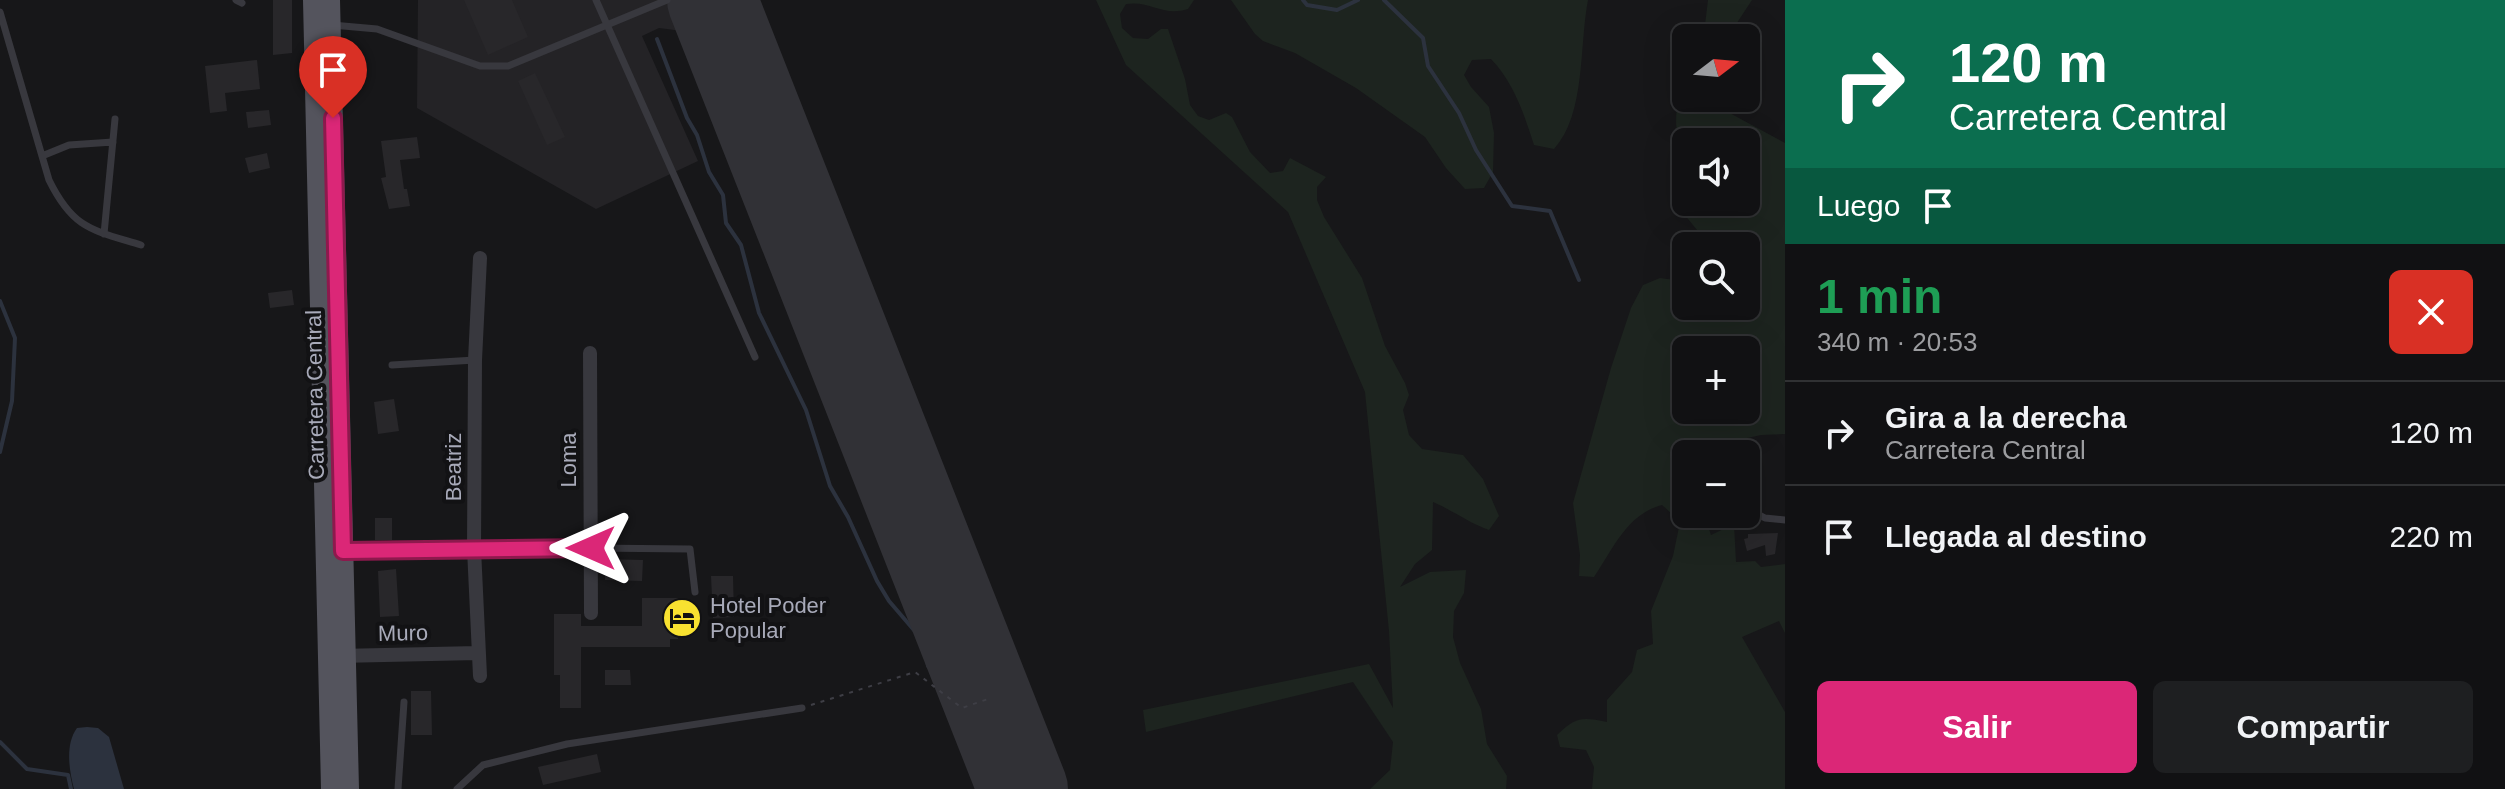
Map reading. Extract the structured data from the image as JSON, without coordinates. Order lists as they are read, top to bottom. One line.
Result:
{"streets":{"main road":["Carretera Central"],"street":["Loma","Beatriz","Muro"]},"crossings":[["Carretera Central","Muro"],["Beatriz","Muro"]],"places":{"hotel":["Hotel Poder Popular"]},"north":"right","page":{"turn":["120 m","Carretera Central"],"map_buttons":["+","−"],"then":"Luego","heading":["1 min","340 m · 20:53"],"list":[{"name":"Gira a la derecha","note":"Carretera Central","value":"120 m"},{"name":"Llegada al destino","value":"220 m"}],"buttons":["Salir","Compartir"]}}
